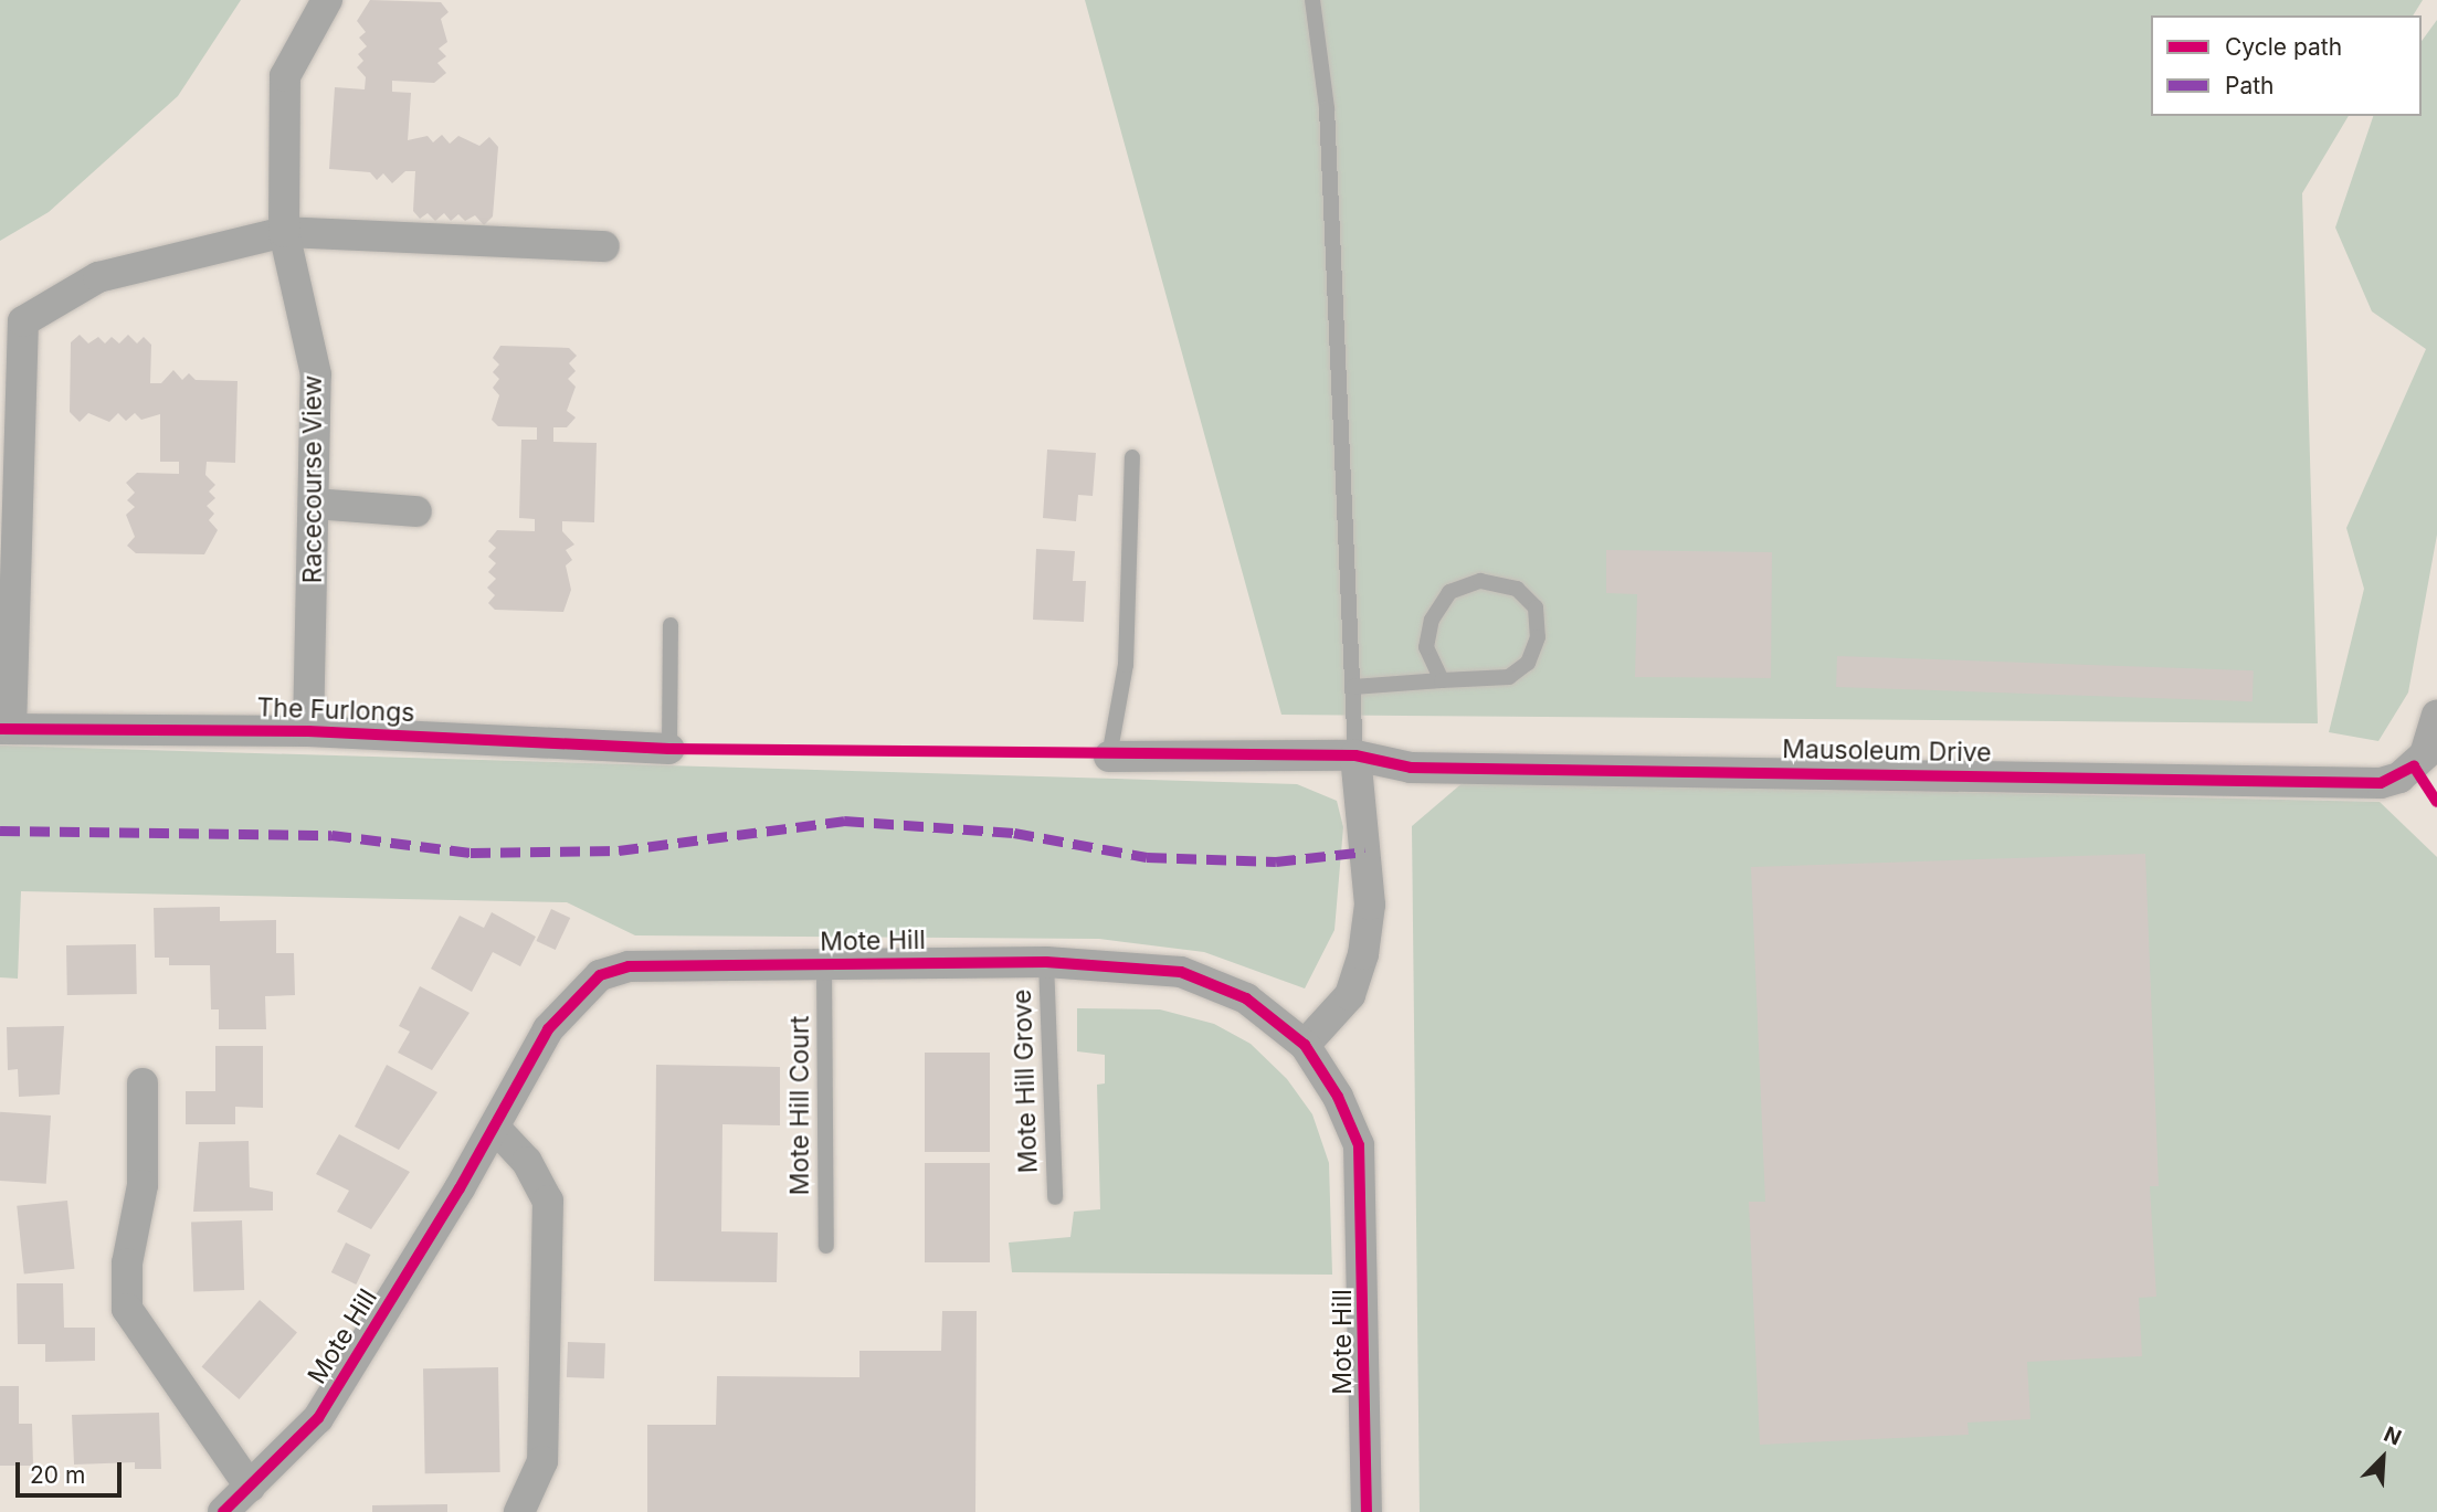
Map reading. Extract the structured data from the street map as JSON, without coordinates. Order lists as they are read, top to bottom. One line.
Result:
{"streets":{"street":["Racecourse View","The Furlongs","Mausoleum Drive","Mote Hill"],"lane":["Mote Hill Grove","Mote Hill Court"]},"crossings":[["Racecourse View","The Furlongs"],["Mote Hill","Mote Hill Grove"],["Mote Hill","Mote Hill Court"]],"legend":["Cycle path","Path"],"scale_bar":"20 m","north":"top right"}
